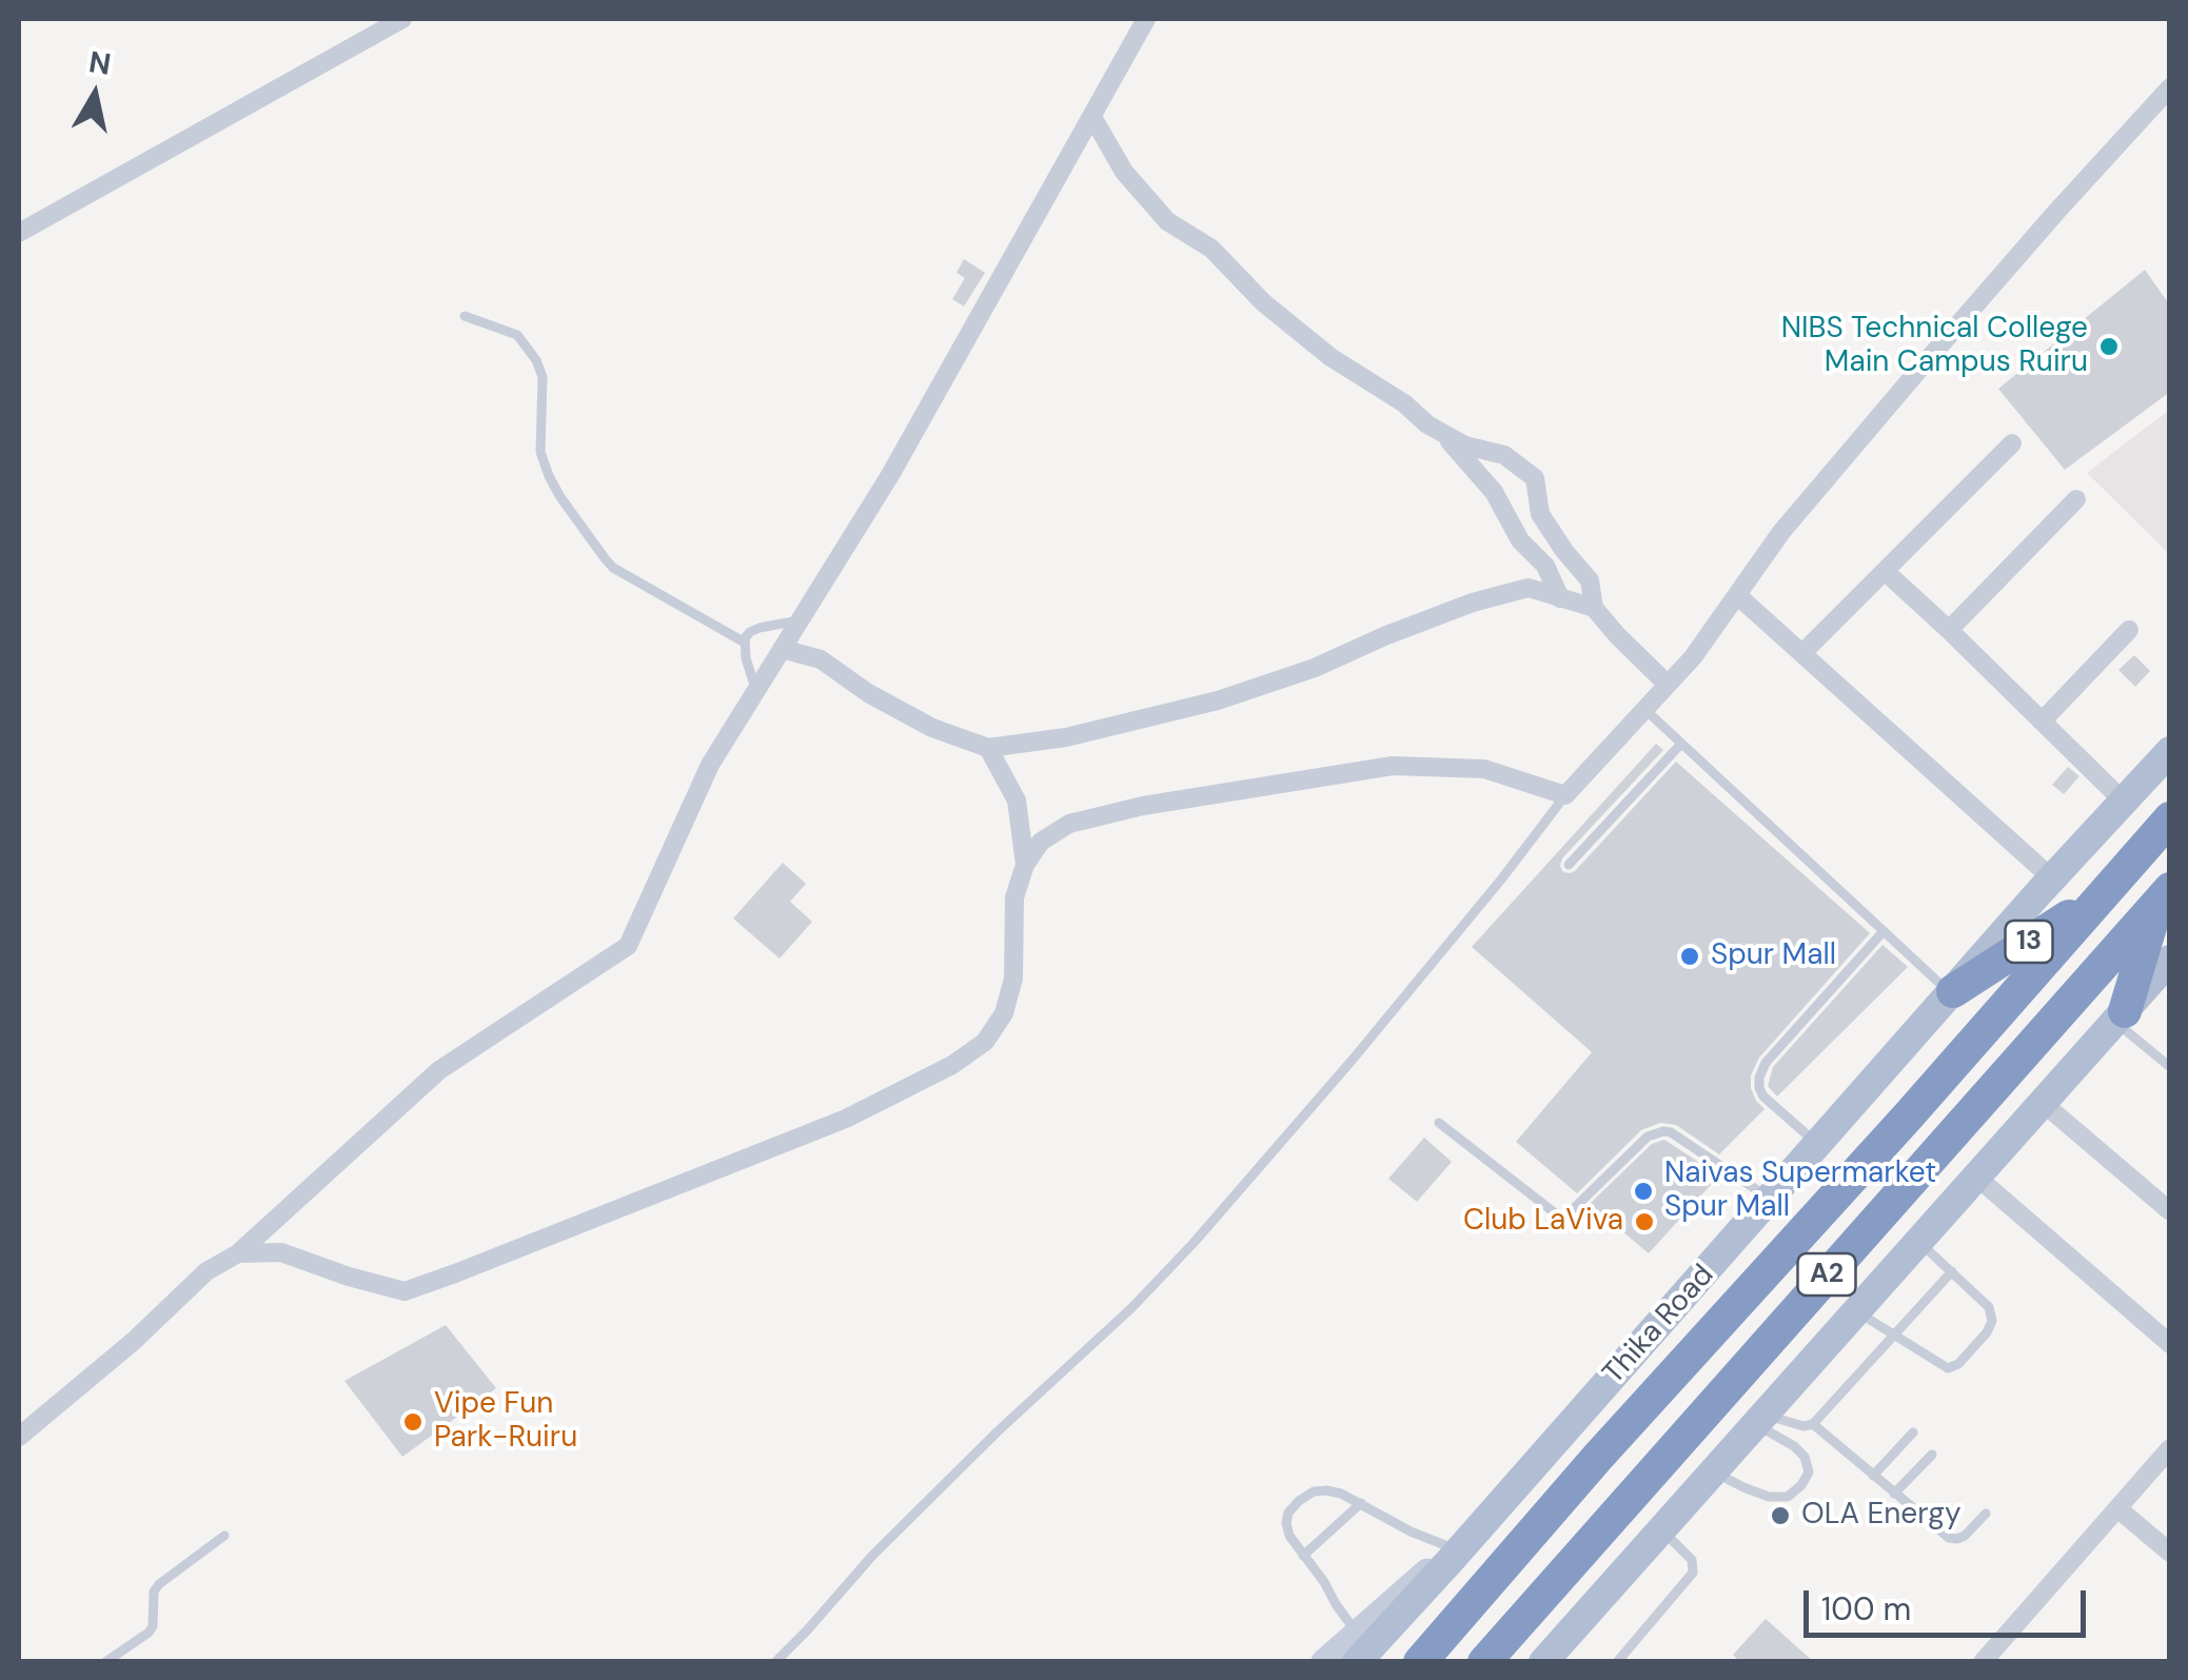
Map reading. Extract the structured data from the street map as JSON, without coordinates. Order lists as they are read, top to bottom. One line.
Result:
{"streets":{"highway":["13","A2","Thika Road"]},"crossings":[["13","Thika Road"]],"places":["NIBS Technical College Main Campus Ruiru","Spur Mall","Naivas Supermarket Spur Mall","Club LaViva","Vipe Fun Park-Ruiru","OLA Energy"],"scale_bar":"100 m","north":"top"}
